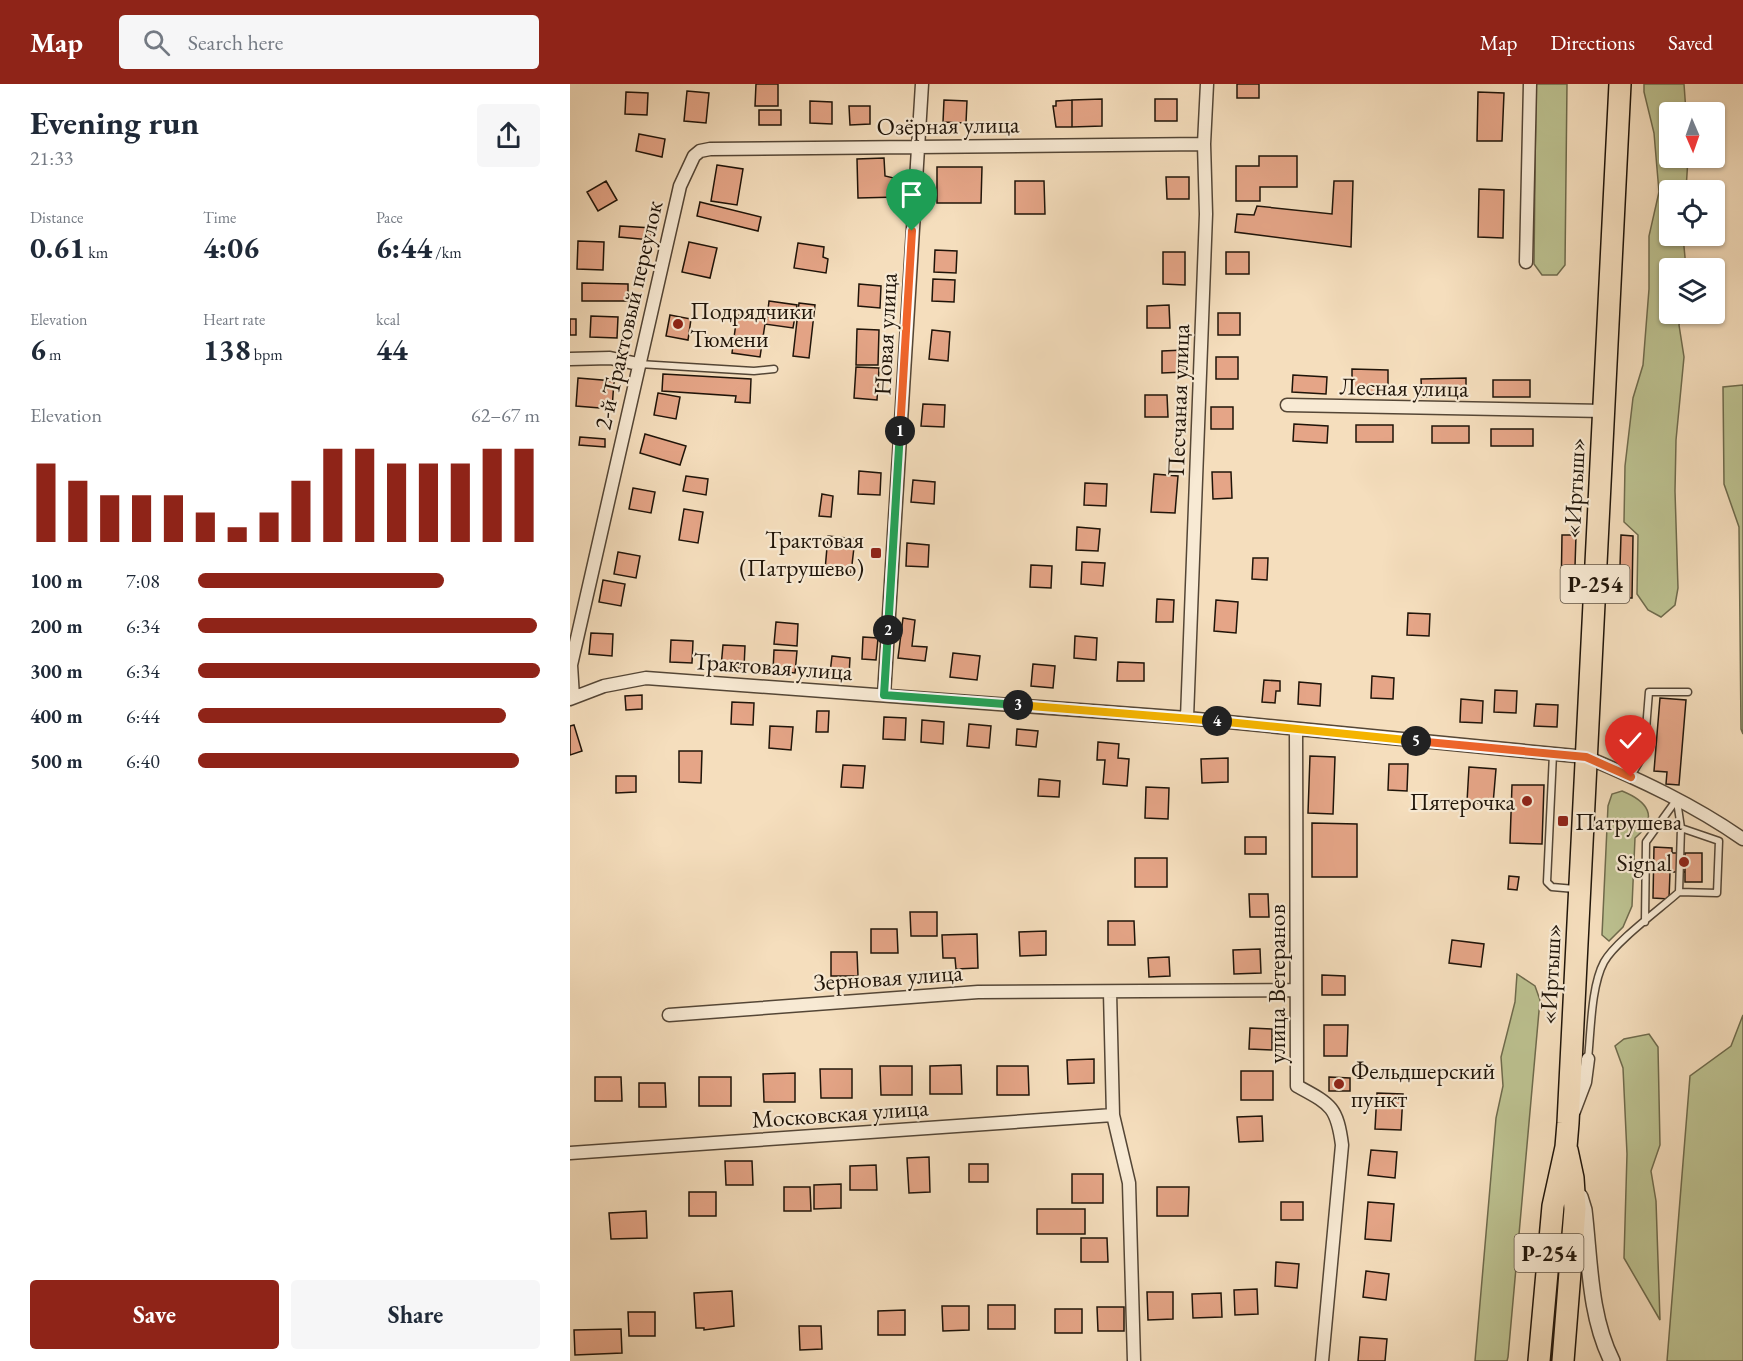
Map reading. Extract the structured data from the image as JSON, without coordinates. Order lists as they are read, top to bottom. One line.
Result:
{"streets":{"highway":["«Иртыш»","Р-254"],"street":["Озёрная улица","2-й Трактовый переулок","Новая улица","Лесная улица","Песчаная улица","Трактовая улица","Зерновая улица","улица Ветеранов","Московская улица"]},"crossings":[["Озёрная улица","2-й Трактовый переулок"],["Озёрная улица","Новая улица"],["Озёрная улица","Песчаная улица"],["2-й Трактовый переулок","Трактовая улица"],["Новая улица","Трактовая улица"],["Лесная улица","«Иртыш»"],["Песчаная улица","Трактовая улица"],["«Иртыш»","Трактовая улица"],["Трактовая улица","улица Ветеранов"],["Зерновая улица","улица Ветеранов"]],"places":{"other":["Подрядчики Тюмени","Пятерочка","Signal","Фельдшерский пункт"],"transit":["Трактовая (Патрушево)","Патрушева"]},"north":"bottom","page":{"header":"Map","search":"Search here","nav":["Map","Directions","Saved"],"heading":["Evening run","21:33"],"stats":[["Distance","0.61 km"],["Time","4:06"],["Pace","6:44 /km"],["Elevation","6 m"],["Heart rate","138 bpm"],["kcal","44"]],"chart":["Elevation","62–67 m"],"pins":["1","2","3","4","5"],"list":[{"name":"100 m","note":"7:08"},{"name":"200 m","note":"6:34"},{"name":"300 m","note":"6:34"},{"name":"400 m","note":"6:44"},{"name":"500 m","note":"6:40"}],"buttons":["Save","Share"]}}
